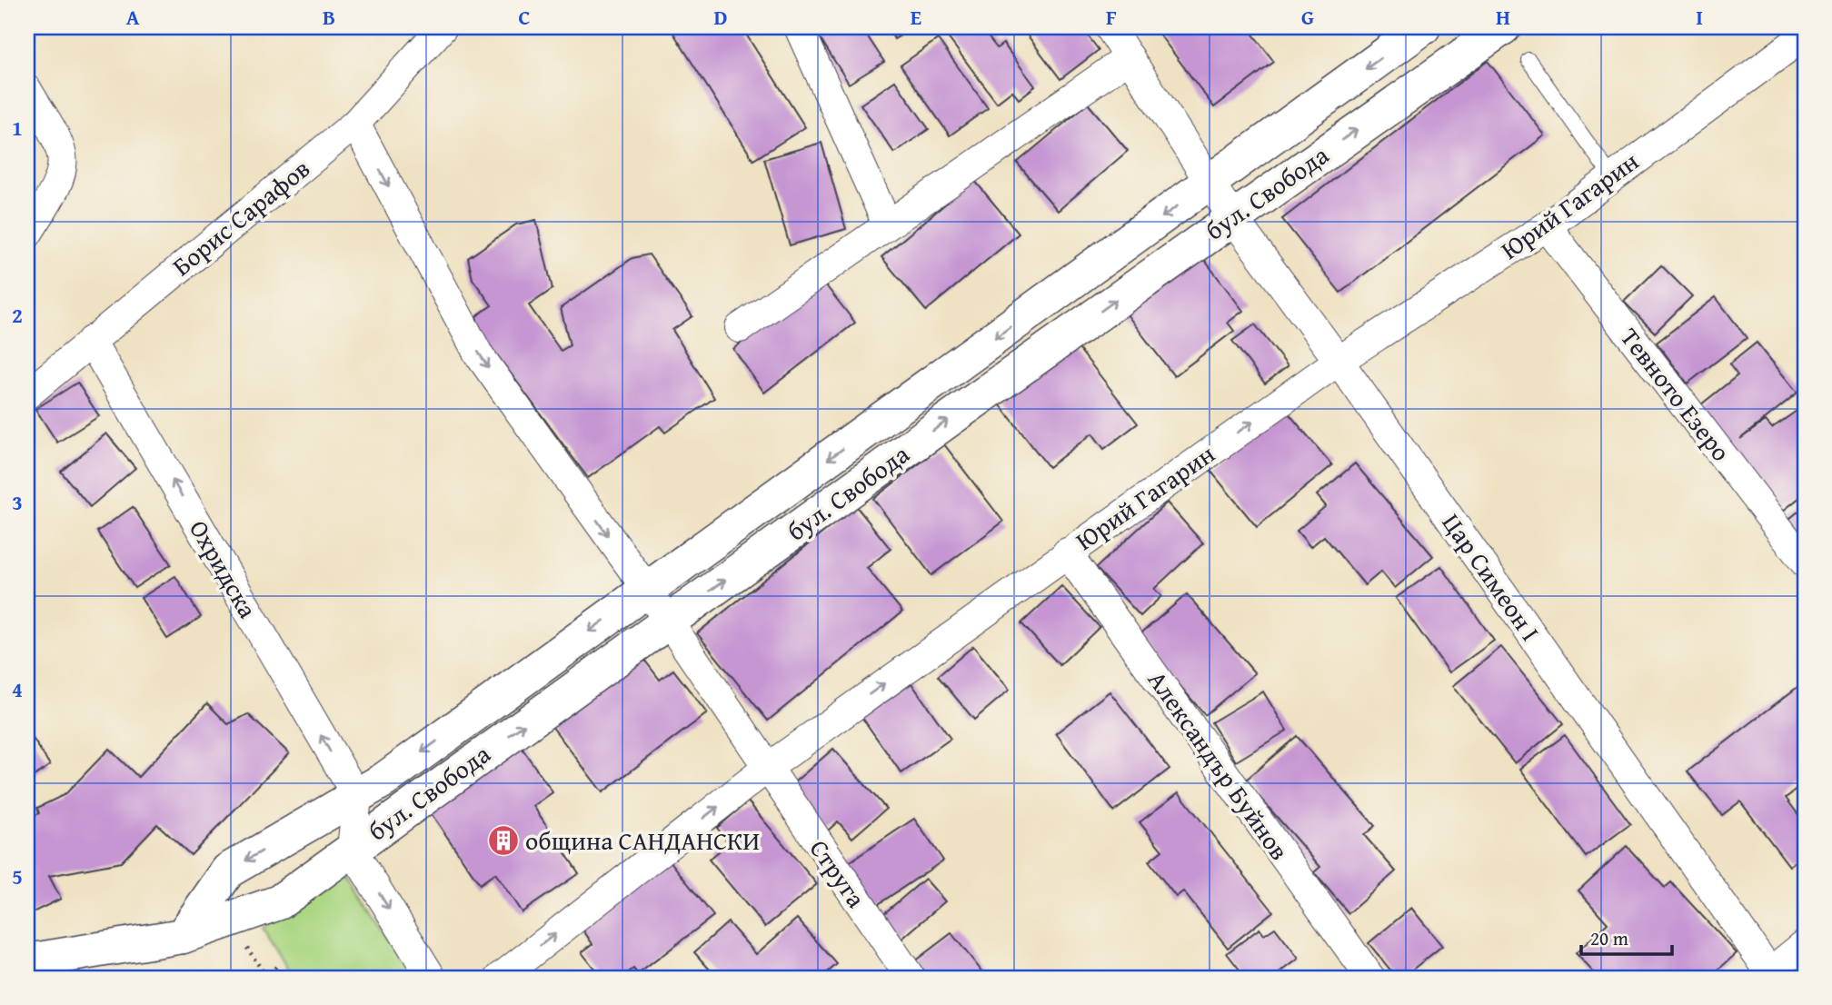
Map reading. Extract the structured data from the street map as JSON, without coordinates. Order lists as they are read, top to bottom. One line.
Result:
{"streets":{"street":["бул. Свобода","Юрий Гагарин","Борис Сарафов","Тевното Езеро","Охридска","Цар Симеон I","Александър Буйнов","Струга"]},"crossings":[["бул. Свобода","Охридска"],["бул. Свобода","Цар Симеон I"],["бул. Свобода","Струга"],["Юрий Гагарин","Тевното Езеро"],["Юрий Гагарин","Цар Симеон I"],["Юрий Гагарин","Александър Буйнов"],["Юрий Гагарин","Струга"],["Борис Сарафов","Охридска"],["Борис Сарафов","Струга"]],"one_way":["Юрий Гагарин","Охридска","Струга"],"places":{"building":["община САНДАНСКИ"]},"scale_bar":"20 m","grid":{"columns":["A","B","C","D","E","F","G","H","I"],"rows":["1","2","3","4","5"]}}
